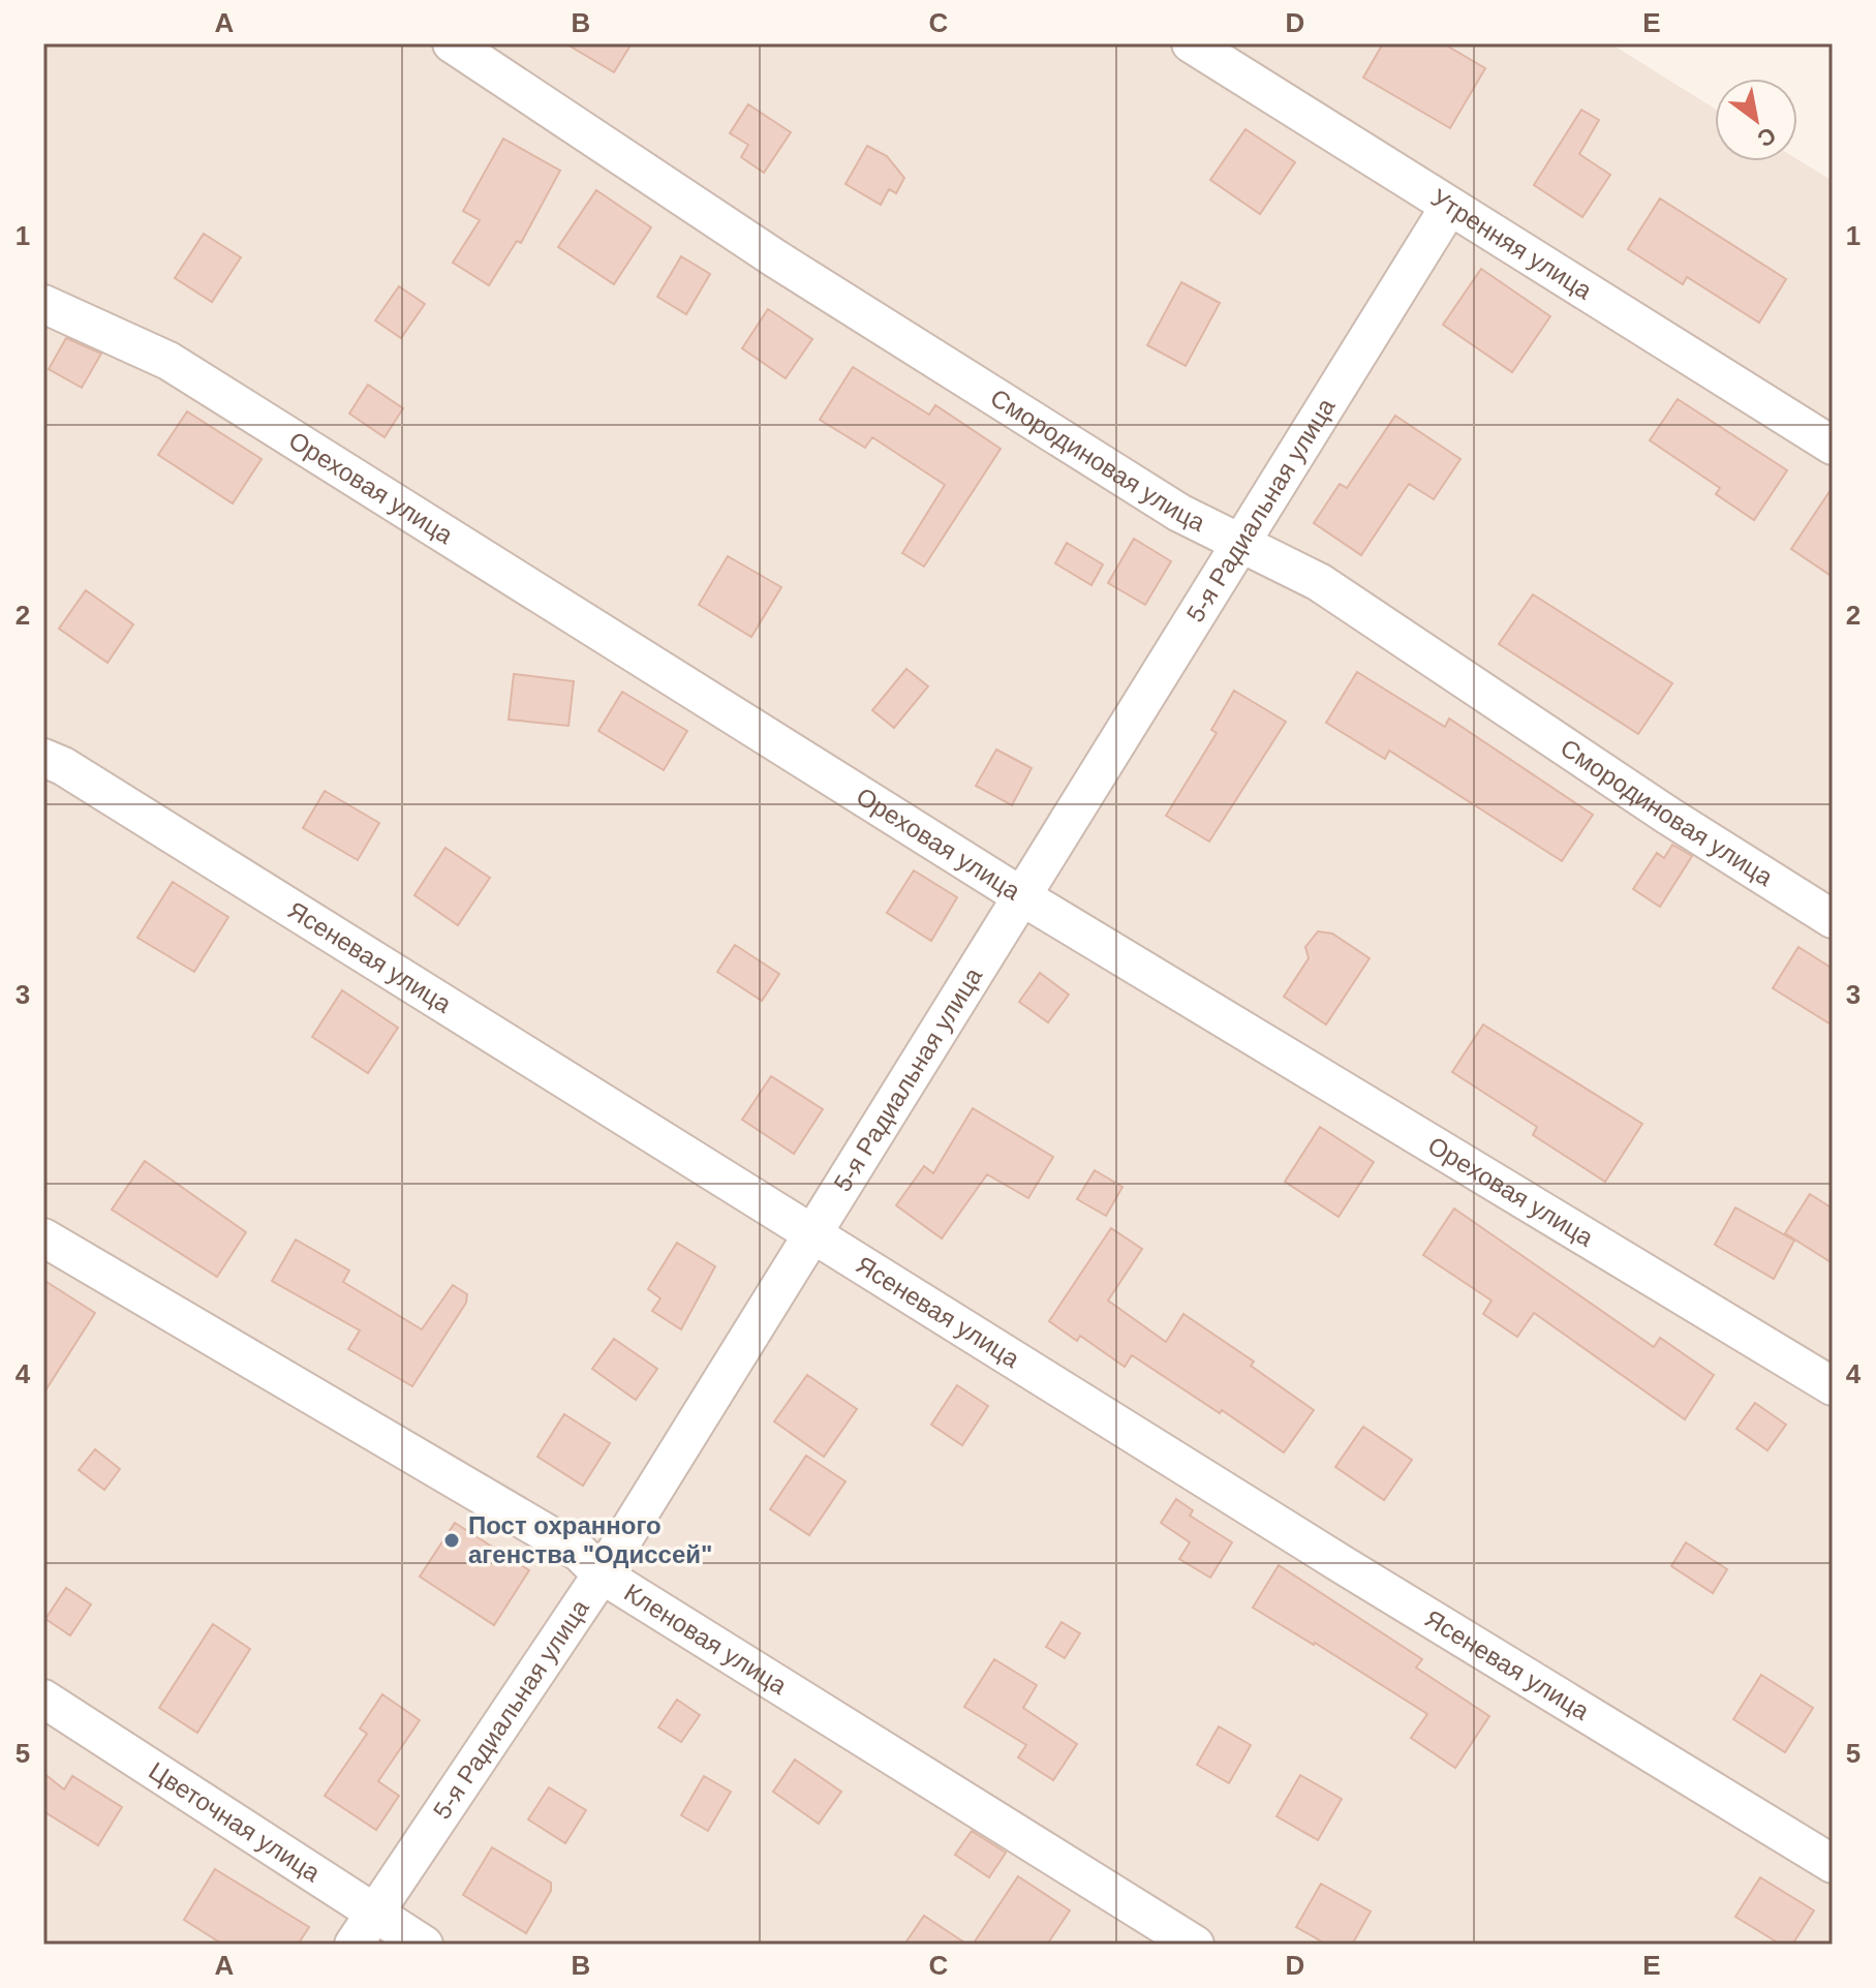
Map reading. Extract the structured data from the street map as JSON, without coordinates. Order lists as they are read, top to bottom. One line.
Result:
{"streets":{"street":["Утренняя улица","Смородиновая улица","Ореховая улица","5-я Радиальная улица","Ясеневая улица","Кленовая улица","Цветочная улица"]},"crossings":[["Утренняя улица","5-я Радиальная улица"],["Смородиновая улица","5-я Радиальная улица"],["Ореховая улица","5-я Радиальная улица"],["5-я Радиальная улица","Ясеневая улица"],["5-я Радиальная улица","Кленовая улица"],["5-я Радиальная улица","Цветочная улица"]],"places":["Пост охранного агенства \"Одисcей\""],"north":"bottom right","grid":{"columns":["A","B","C","D","E"],"rows":["1","2","3","4","5"]}}
